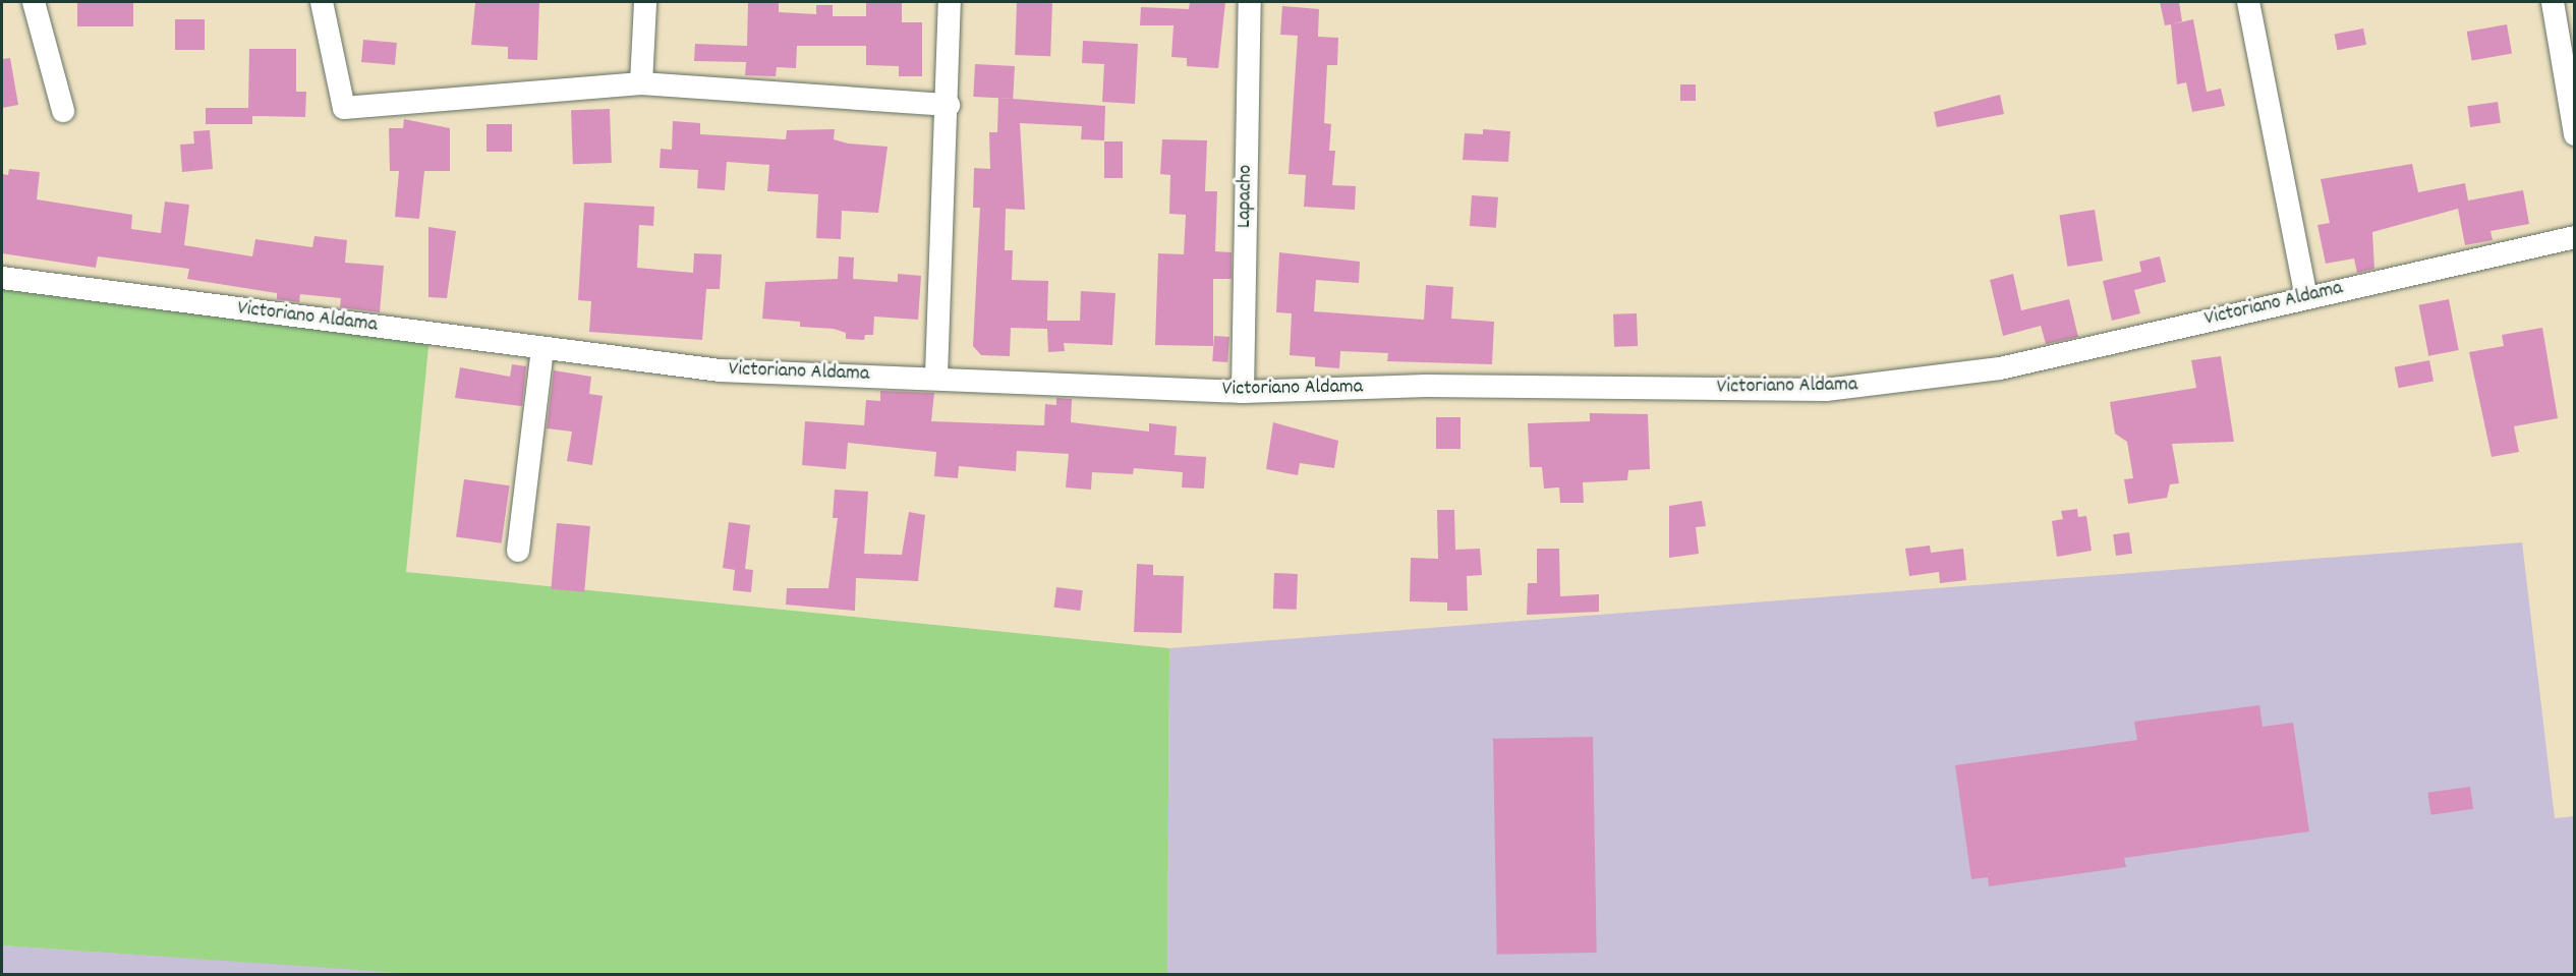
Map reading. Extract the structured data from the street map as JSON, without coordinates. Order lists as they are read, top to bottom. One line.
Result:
{"streets":{"street":["Lapacho","Victoriano Aldama"]},"crossings":[["Lapacho","Victoriano Aldama"]]}
